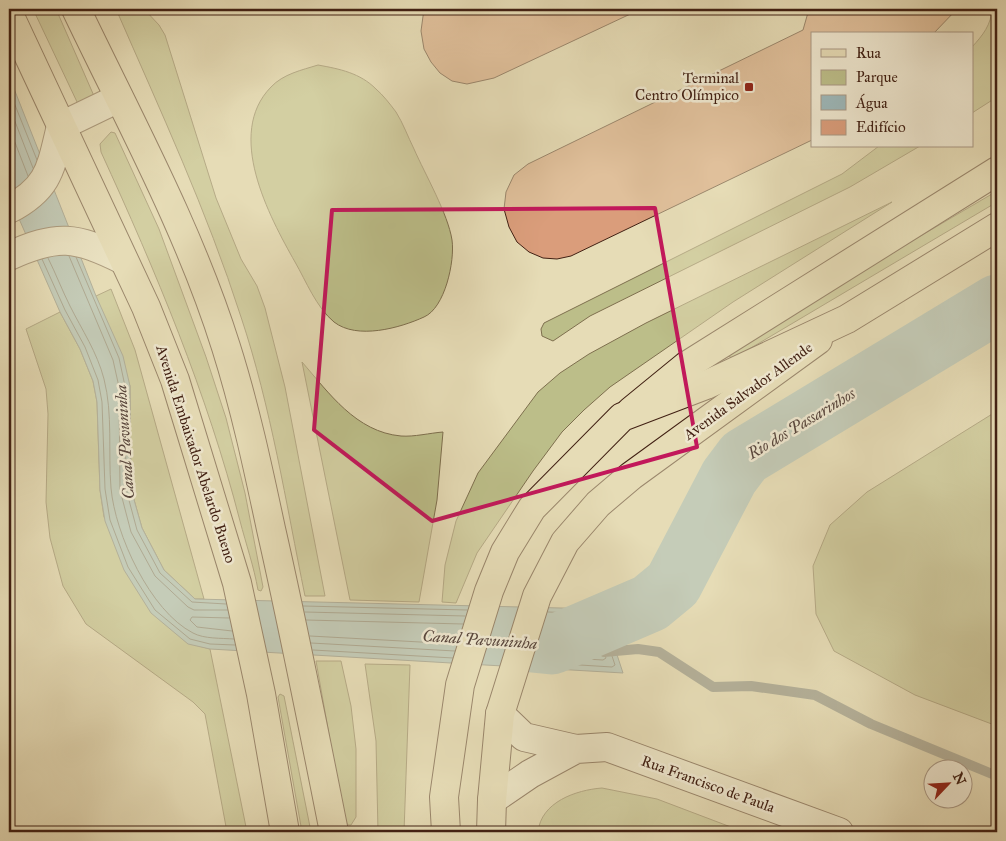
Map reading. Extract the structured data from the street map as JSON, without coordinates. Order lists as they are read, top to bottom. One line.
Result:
{"streets":{"main road":["Avenida Salvador Allende","Avenida Embaixador Abelardo Bueno"],"street":["Rua Francisco de Paula"]},"crossings":[["Avenida Salvador Allende","Rua Francisco de Paula"]],"water":["Rio dos Passarinhos","Canal Pavuninha"],"places":{"transit":["Terminal Centro Olímpico"]},"legend":["Rua","Parque","Água","Edifício"],"north":"top right"}
